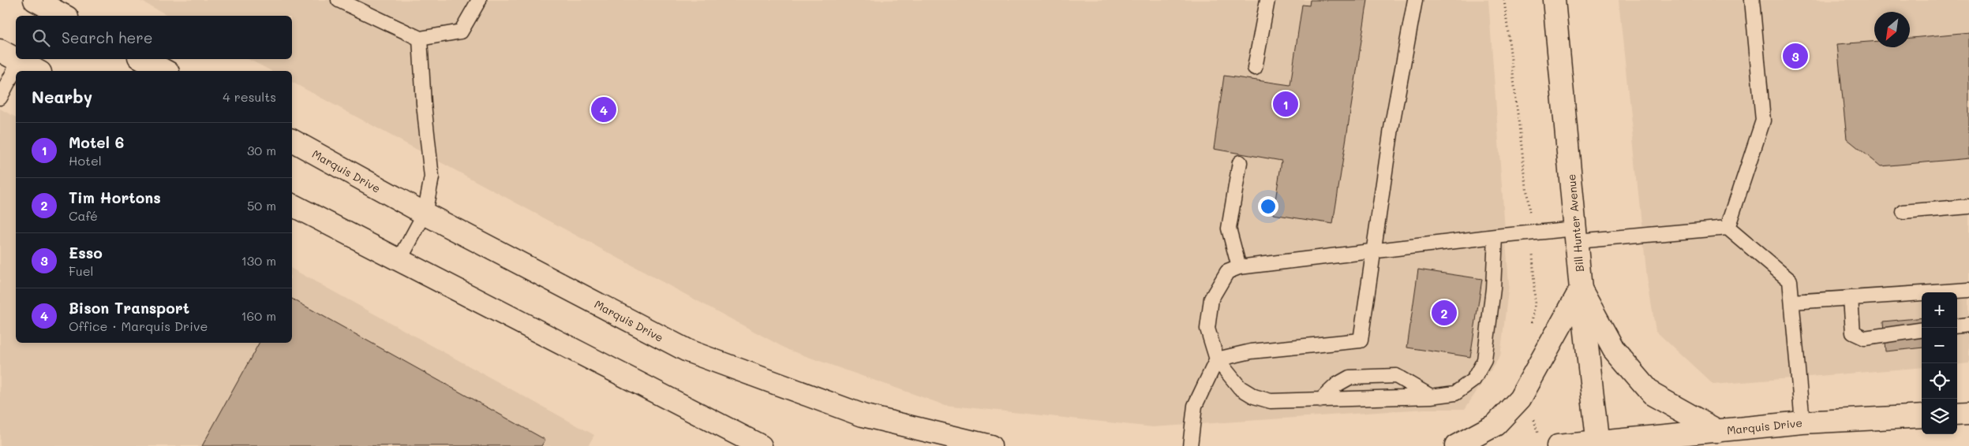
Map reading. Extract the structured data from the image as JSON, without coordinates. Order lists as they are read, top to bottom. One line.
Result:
{"streets":{"main road":["Marquis Drive","Bill Hunter Avenue"]},"crossings":[["Marquis Drive","Bill Hunter Avenue"]],"north":"bottom left","page":{"search":"Search here","pins":["3","1","4","2"],"heading":["Nearby","4 results"],"list":[{"mark":"1","name":"Motel 6","note":"Hotel","value":"30 m"},{"mark":"2","name":"Tim Hortons","note":"Café","value":"50 m"},{"mark":"3","name":"Esso","note":"Fuel","value":"130 m"},{"mark":"4","name":"Bison Transport","note":"Office · Marquis Drive","value":"160 m"}],"map_buttons":["+","−"]}}
